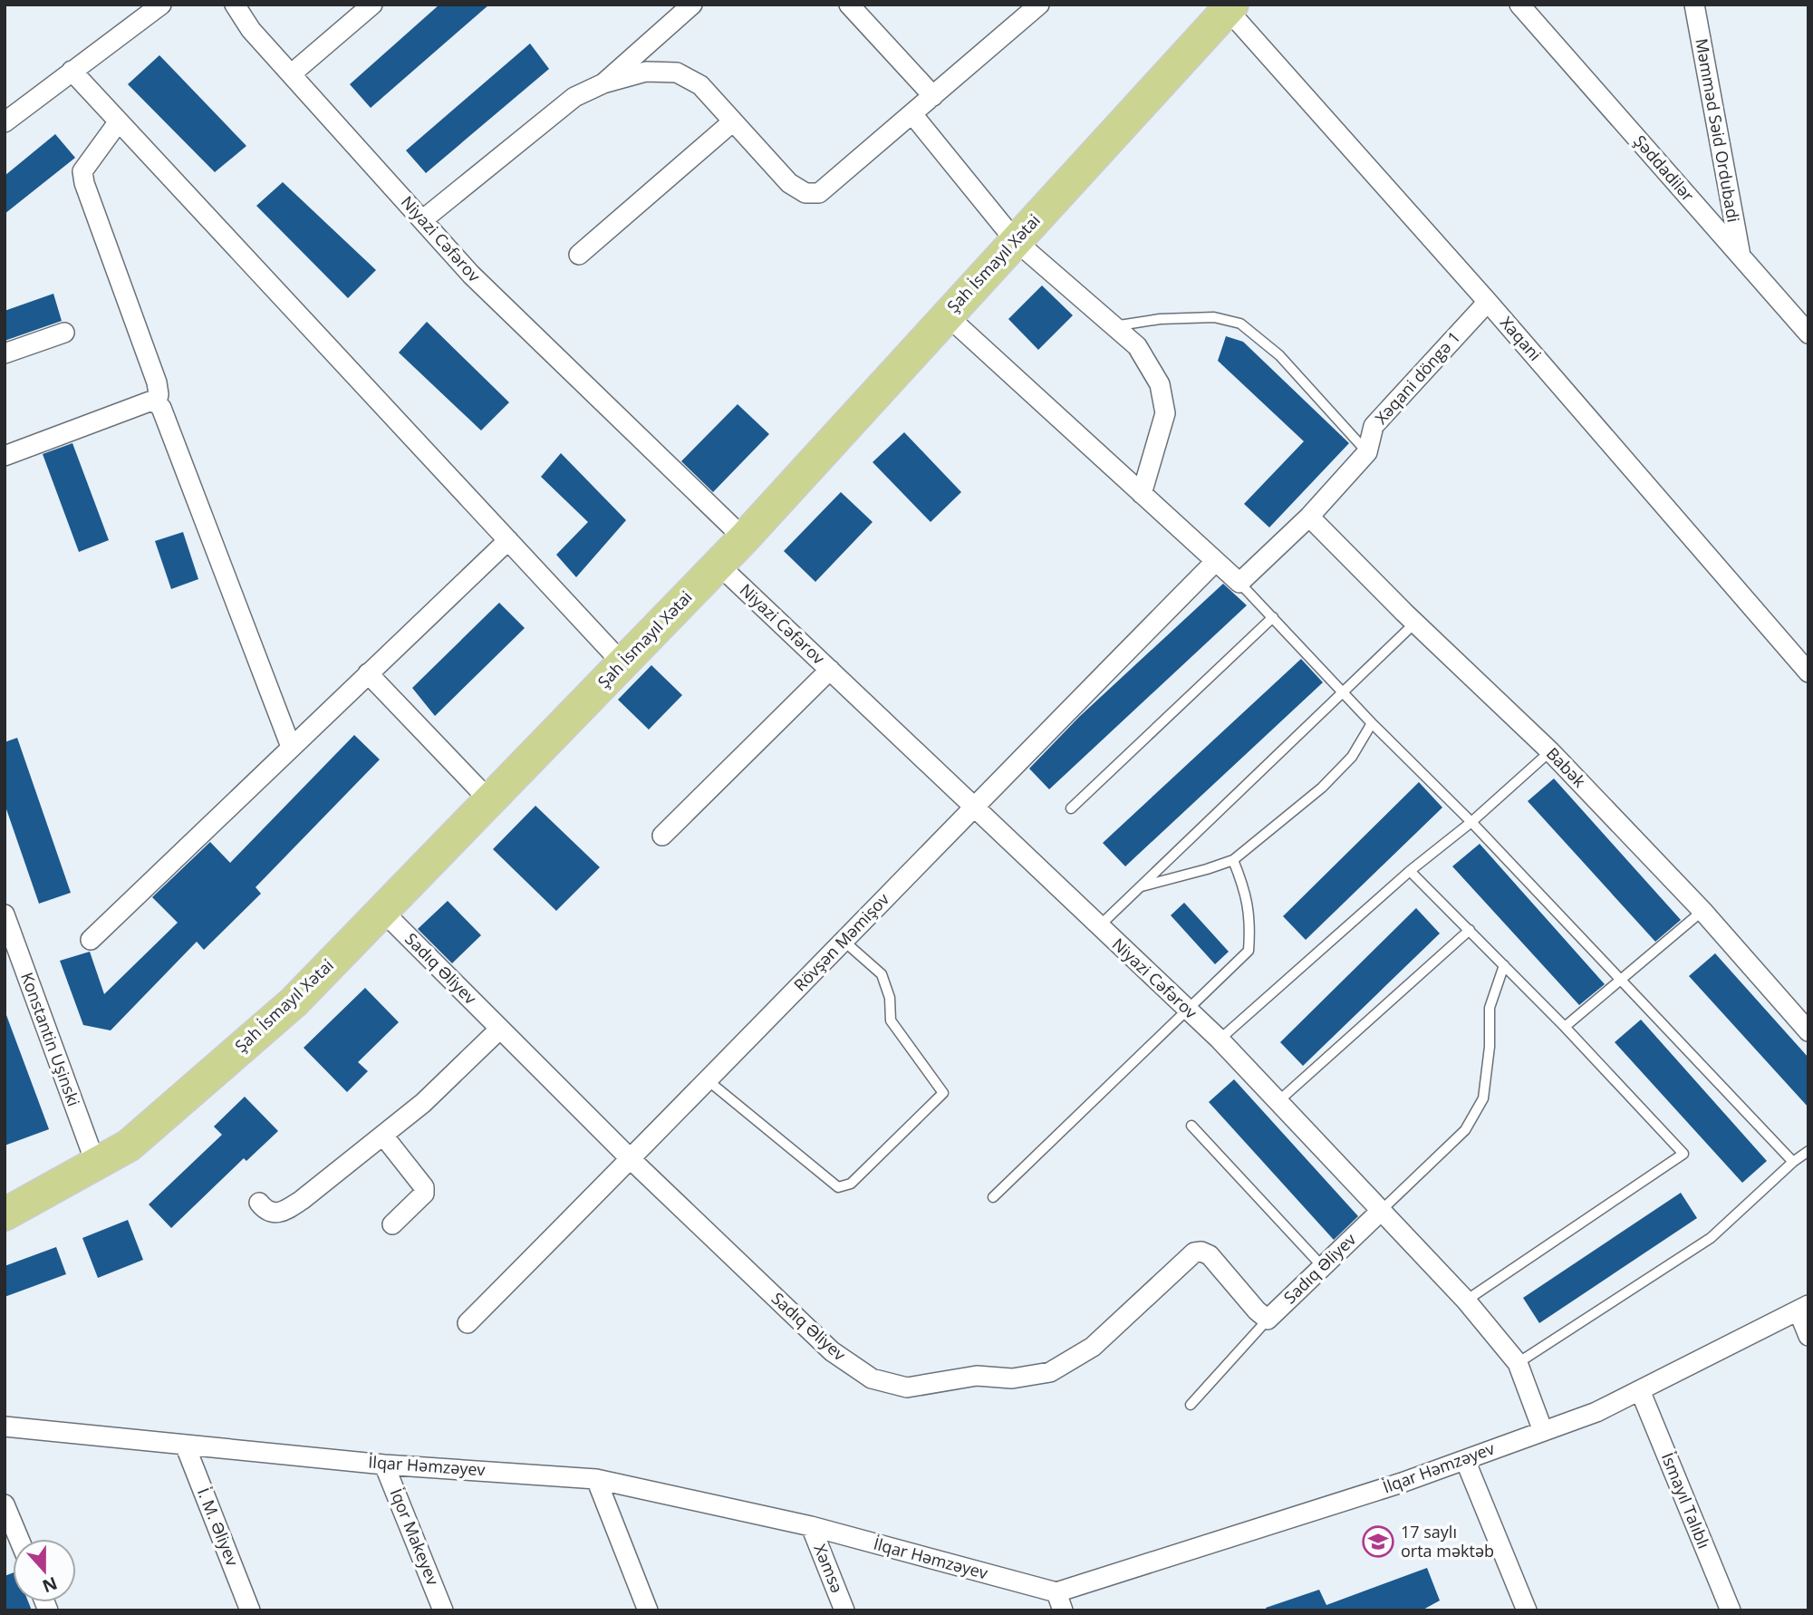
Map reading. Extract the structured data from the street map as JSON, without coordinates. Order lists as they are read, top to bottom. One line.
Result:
{"streets":{"main road":["Şah İsmayıl Xətai"],"street":["Məmməd Səid Ordubadi","Şəddadilər","Niyazi Cəfərov","Xaqani","Xəqani döngə 1","Babək","Rövşən Məmişov","Sadıq Əliyev","Konstantin Uşinski","İlqar Həmzəyev","İsmayıl Talıblı","İ. M. Əliyev","İqor Makeyev","Xəmsə"]},"crossings":[["Məmməd Səid Ordubadi","Şəddadilər"],["Niyazi Cəfərov","Şah İsmayıl Xətai"],["Niyazi Cəfərov","Rövşən Məmişov"],["Niyazi Cəfərov","Sadıq Əliyev"],["Niyazi Cəfərov","İlqar Həmzəyev"],["Şah İsmayıl Xətai","Xaqani"],["Şah İsmayıl Xətai","Sadıq Əliyev"],["Şah İsmayıl Xətai","Konstantin Uşinski"],["Xaqani","Xəqani döngə 1"],["Xəqani döngə 1","Babək"],["Rövşən Məmişov","Sadıq Əliyev"],["İlqar Həmzəyev","İsmayıl Talıblı"],["İlqar Həmzəyev","İ. M. Əliyev"],["İlqar Həmzəyev","İqor Makeyev"],["İlqar Həmzəyev","Xəmsə"]],"places":{"school or university":["17 saylı orta məktəb"]},"north":"bottom"}
